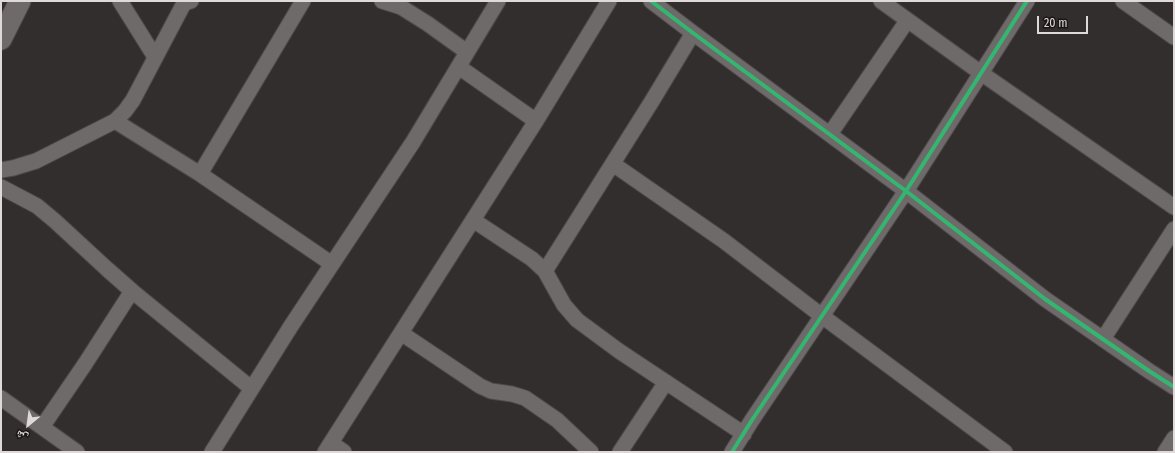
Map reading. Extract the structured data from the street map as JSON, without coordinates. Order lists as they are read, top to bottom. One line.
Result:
{"scale_bar":"20 m","north":"bottom left"}
